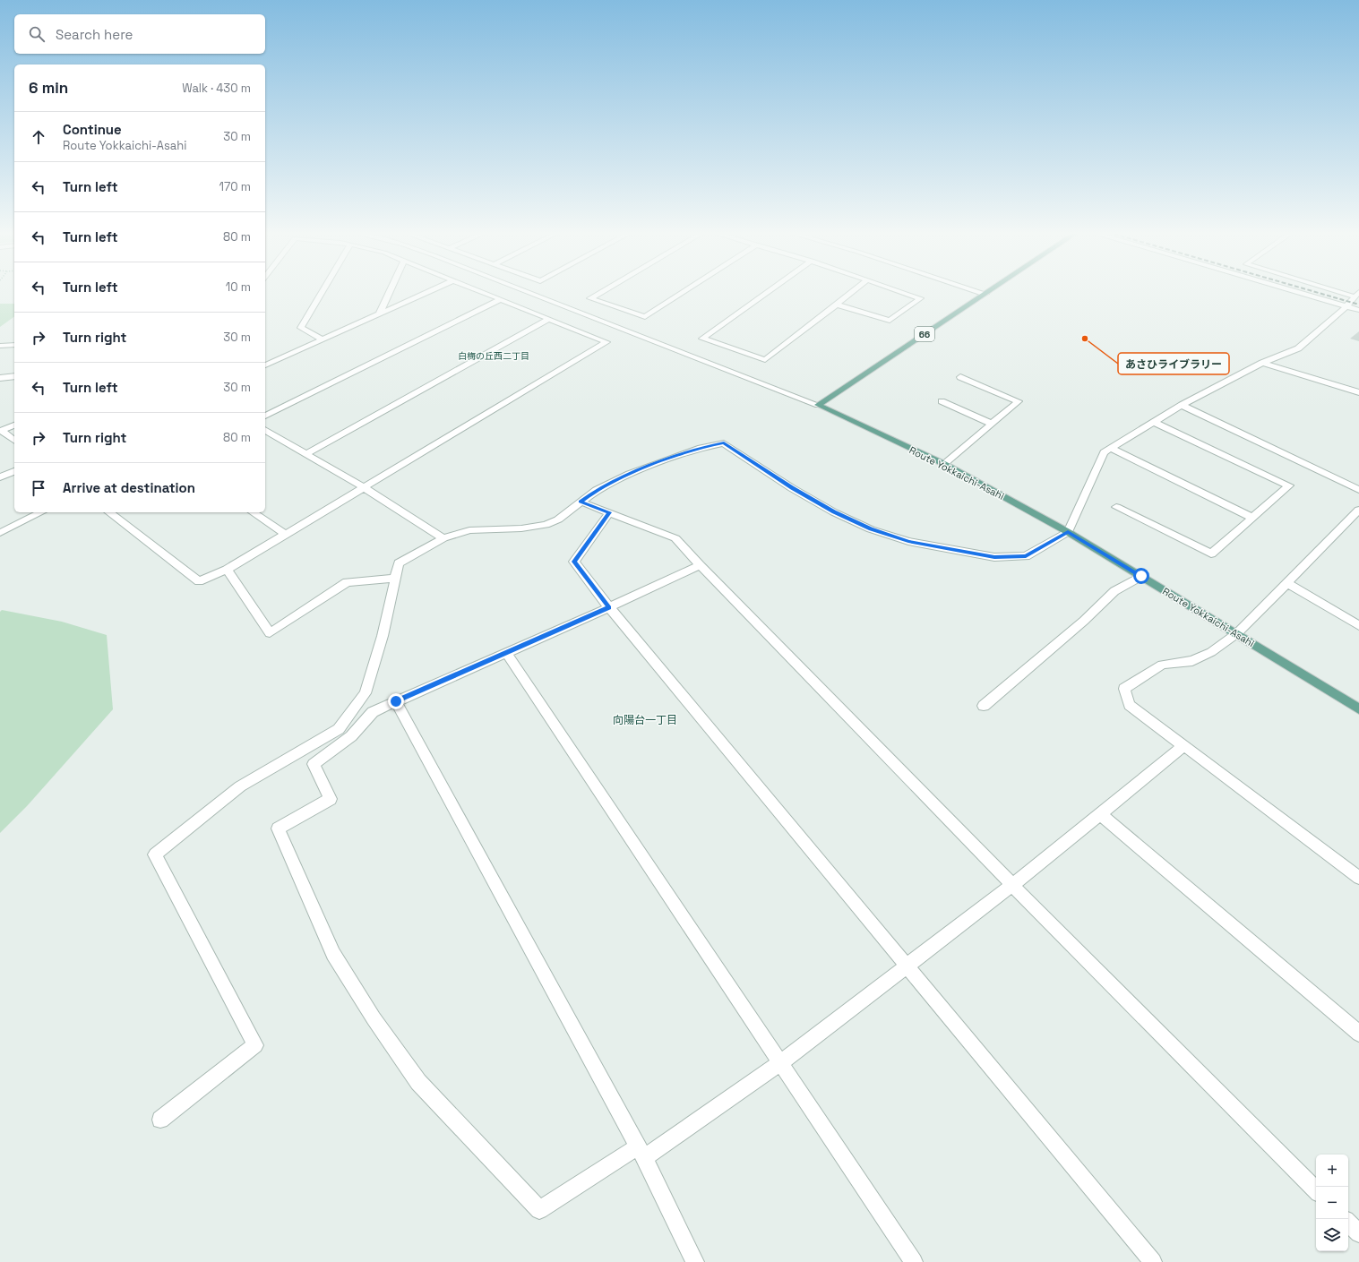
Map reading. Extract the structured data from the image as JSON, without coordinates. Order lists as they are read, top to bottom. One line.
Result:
{"streets":{"main road":["66","Route Yokkaichi-Asahi"]},"crossings":[["66","Route Yokkaichi-Asahi"]],"districts":["白梅の丘西二丁目","向陽台一丁目"],"places":["あさひライブラリー"],"page":{"search":"Search here","heading":["6 min","Walk · 430 m"],"list":[["Continue","Route Yokkaichi-Asahi","30 m"],["Turn left","170 m"],["Turn left","80 m"],["Turn left","10 m"],["Turn right","30 m"],["Turn left","30 m"],["Turn right","80 m"],"Arrive at destination"],"map_buttons":["+","−"]}}
